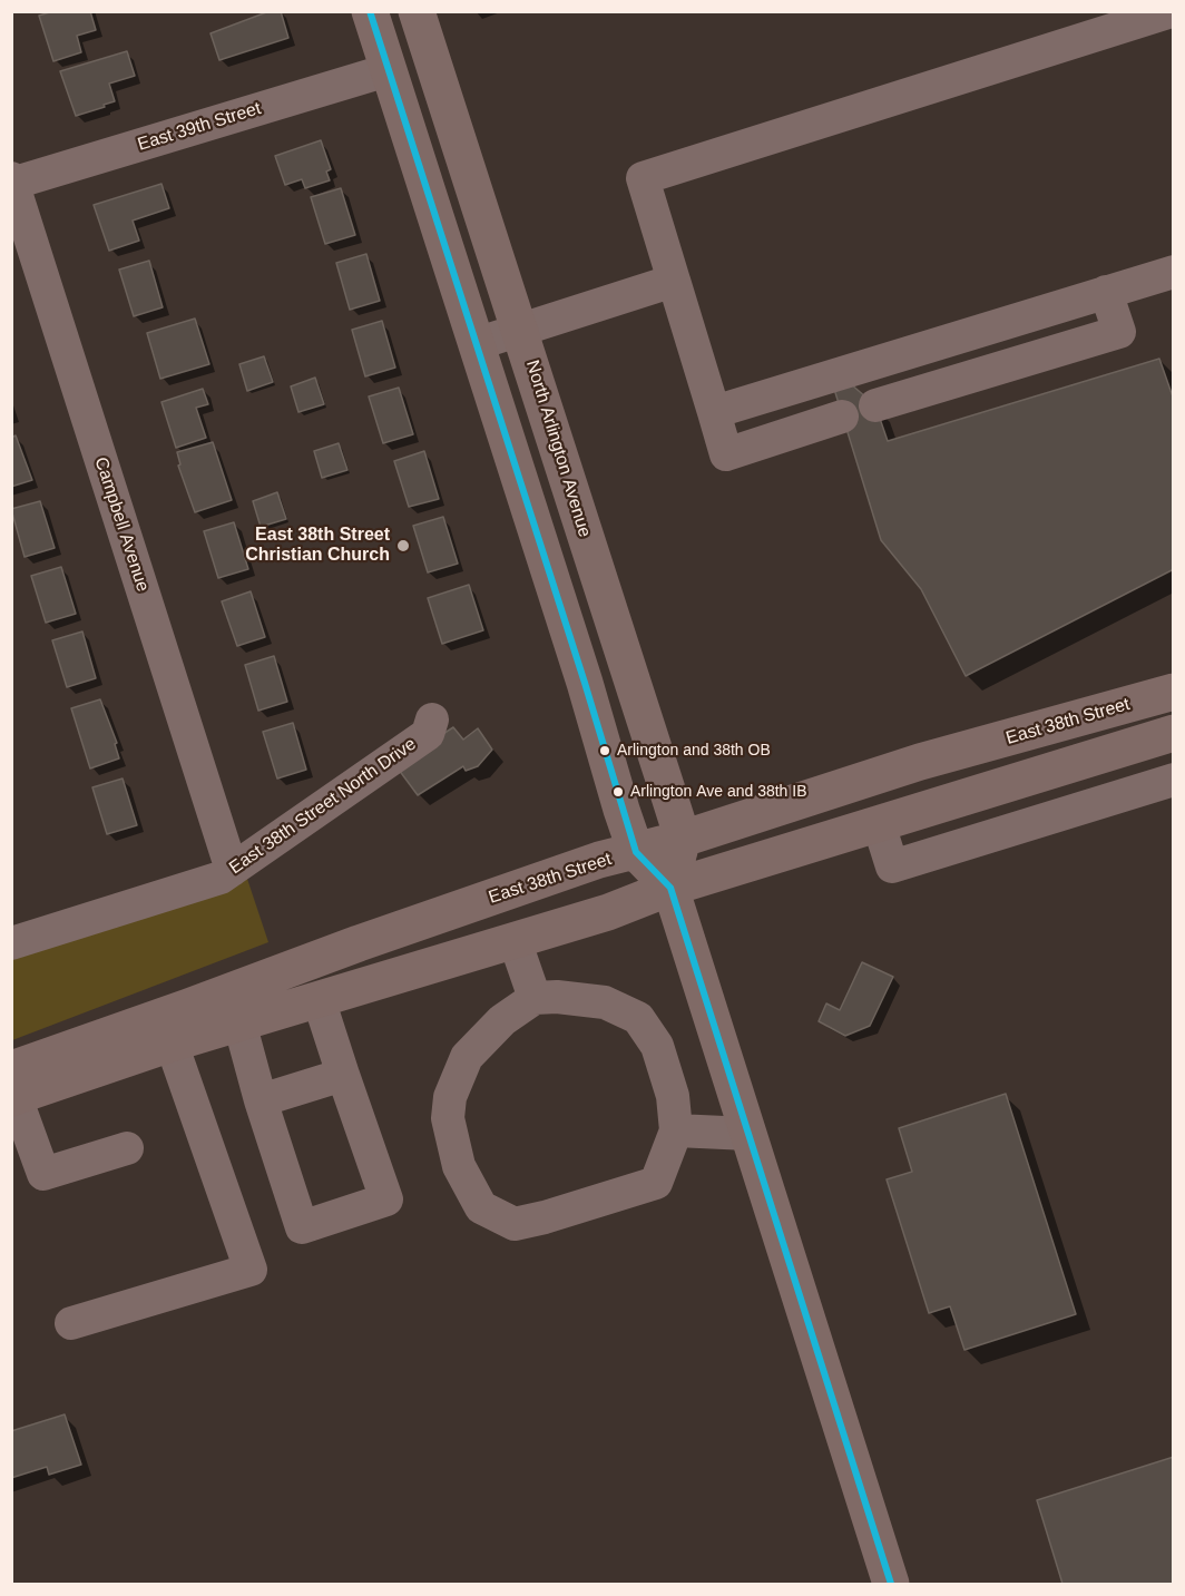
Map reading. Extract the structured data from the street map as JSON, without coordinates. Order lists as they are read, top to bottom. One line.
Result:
{"streets":{"main road":["North Arlington Avenue","East 38th Street"],"street":["East 39th Street","Campbell Avenue","East 38th Street North Drive"]},"crossings":[["East 39th Street","Campbell Avenue"],["North Arlington Avenue","East 38th Street"],["Campbell Avenue","East 38th Street North Drive"]],"places":["East 38th Street Christian Church","Arlington and 38th OB","Arlington Ave and 38th IB"]}
